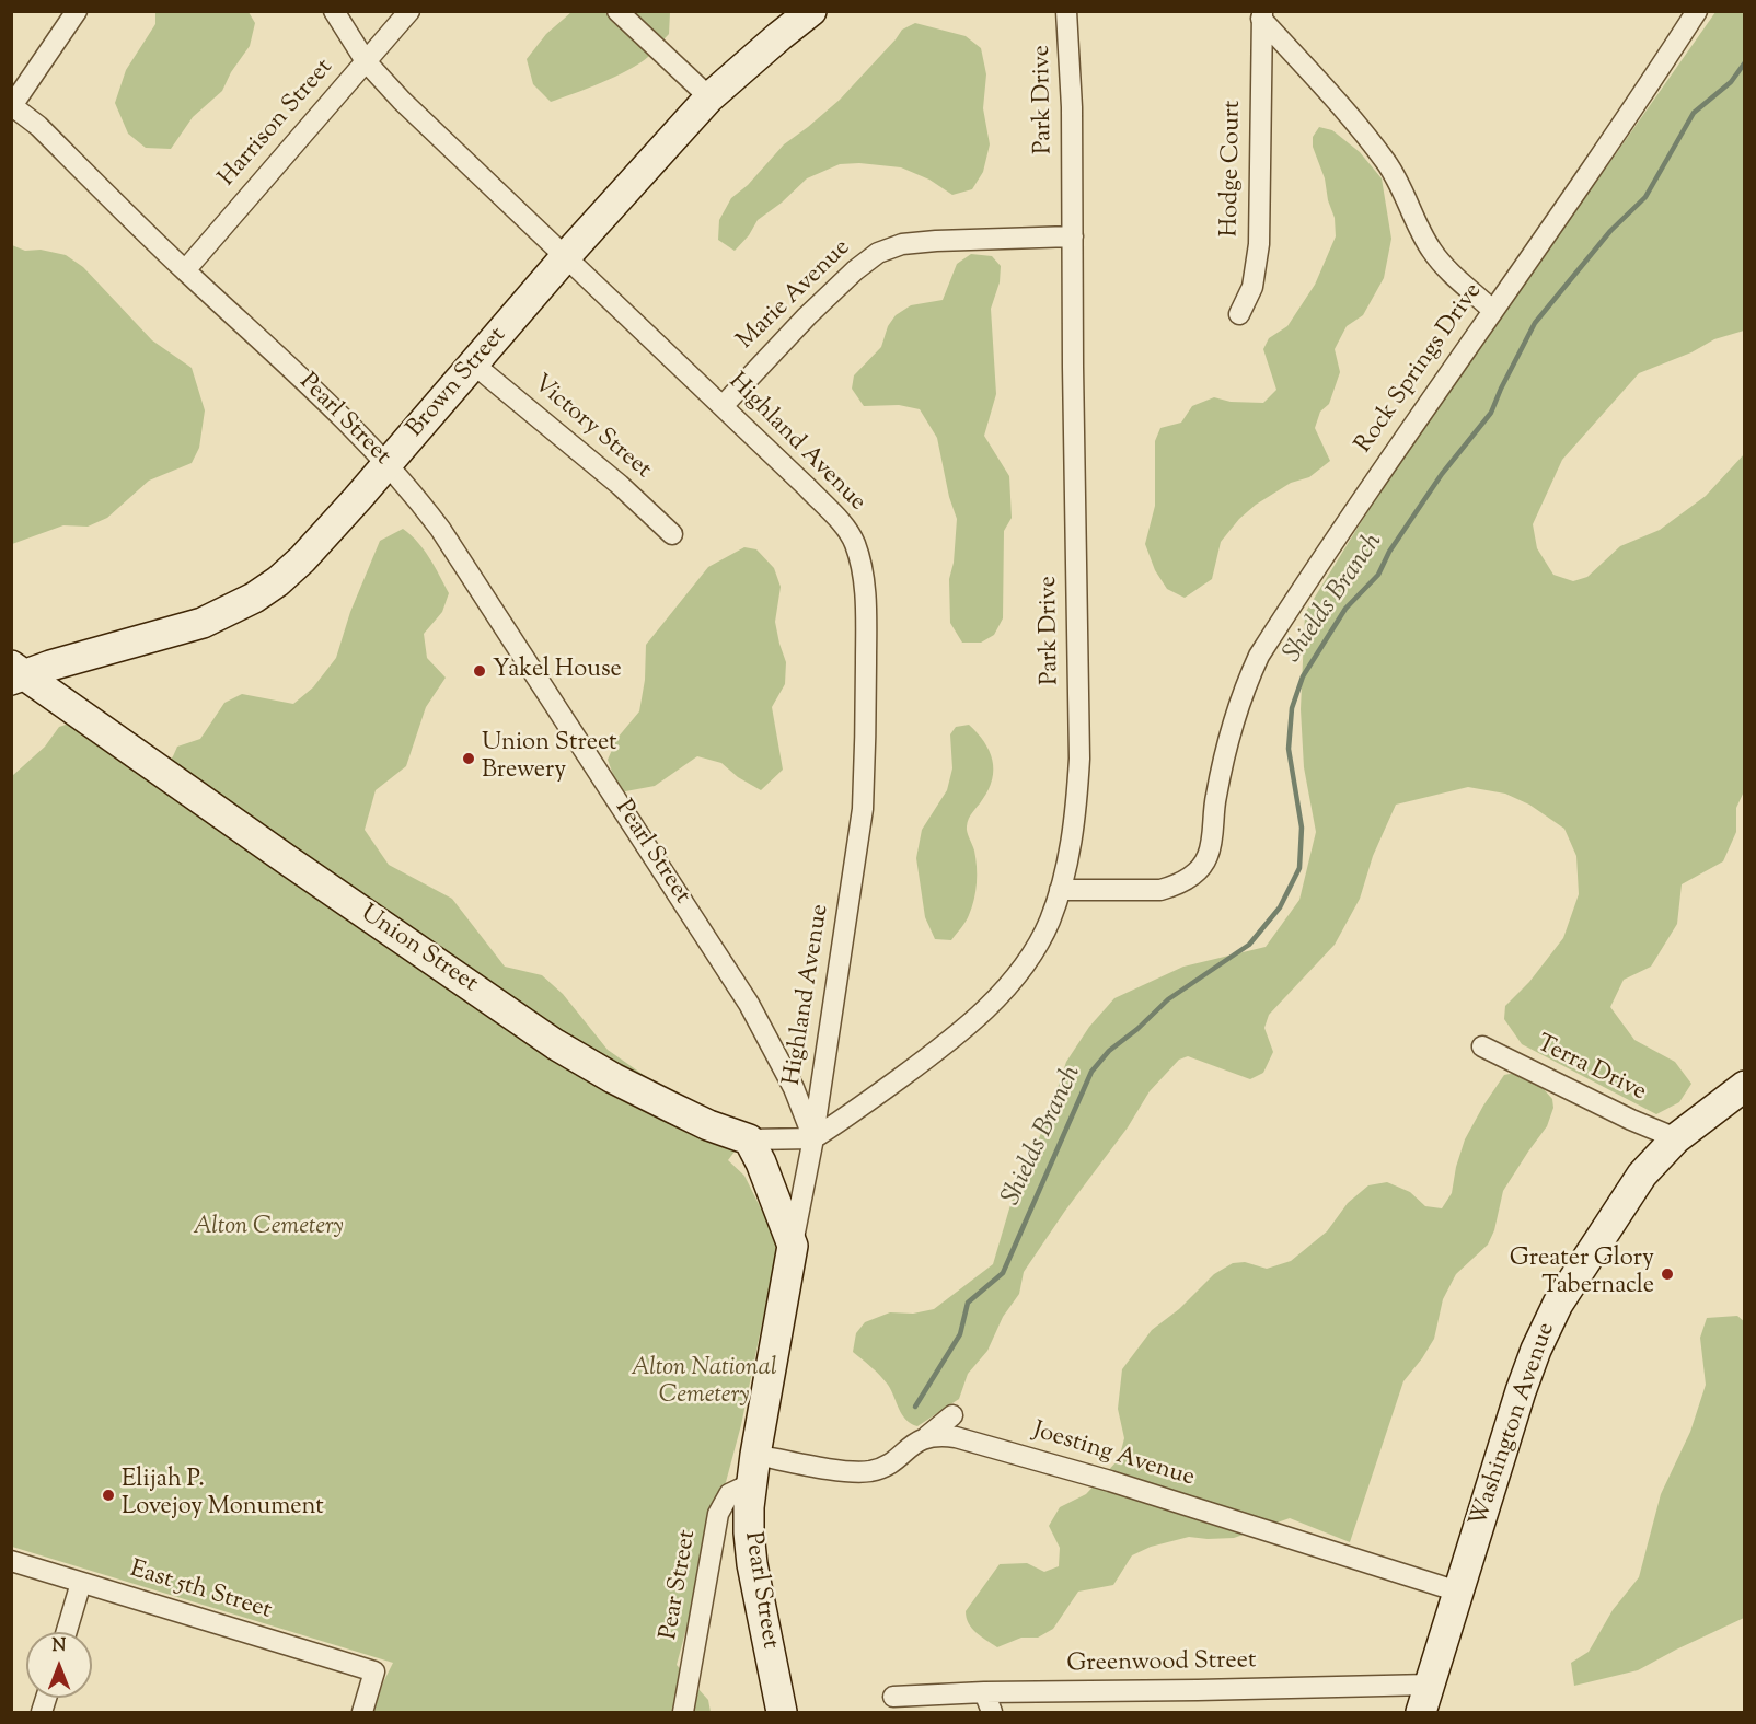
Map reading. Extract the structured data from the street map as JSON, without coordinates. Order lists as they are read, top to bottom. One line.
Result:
{"streets":{"street":["Park Drive","Harrison Street","Hodge Court","Marie Avenue","Rock Springs Drive","Brown Street","Pearl Street","Victory Street","Highland Avenue","Union Street","Terra Drive","Washington Avenue","Joesting Avenue","Pear Street","East 5th Street","Greenwood Street"]},"crossings":[["Park Drive","Marie Avenue"],["Park Drive","Rock Springs Drive"],["Park Drive","Pearl Street"],["Park Drive","Highland Avenue"],["Harrison Street","Pearl Street"],["Harrison Street","Highland Avenue"],["Marie Avenue","Highland Avenue"],["Brown Street","Pearl Street"],["Brown Street","Victory Street"],["Brown Street","Highland Avenue"],["Brown Street","Union Street"],["Pearl Street","Highland Avenue"],["Pearl Street","Pear Street"],["Terra Drive","Washington Avenue"],["Washington Avenue","Joesting Avenue"],["Washington Avenue","Greenwood Street"]],"water":["Shields Branch"],"parks":["Alton Cemetery","Alton National Cemetery"],"places":["Yakel House","Union Street Brewery","Greater Glory Tabernacle","Elijah P. Lovejoy Monument"],"north":"top"}
